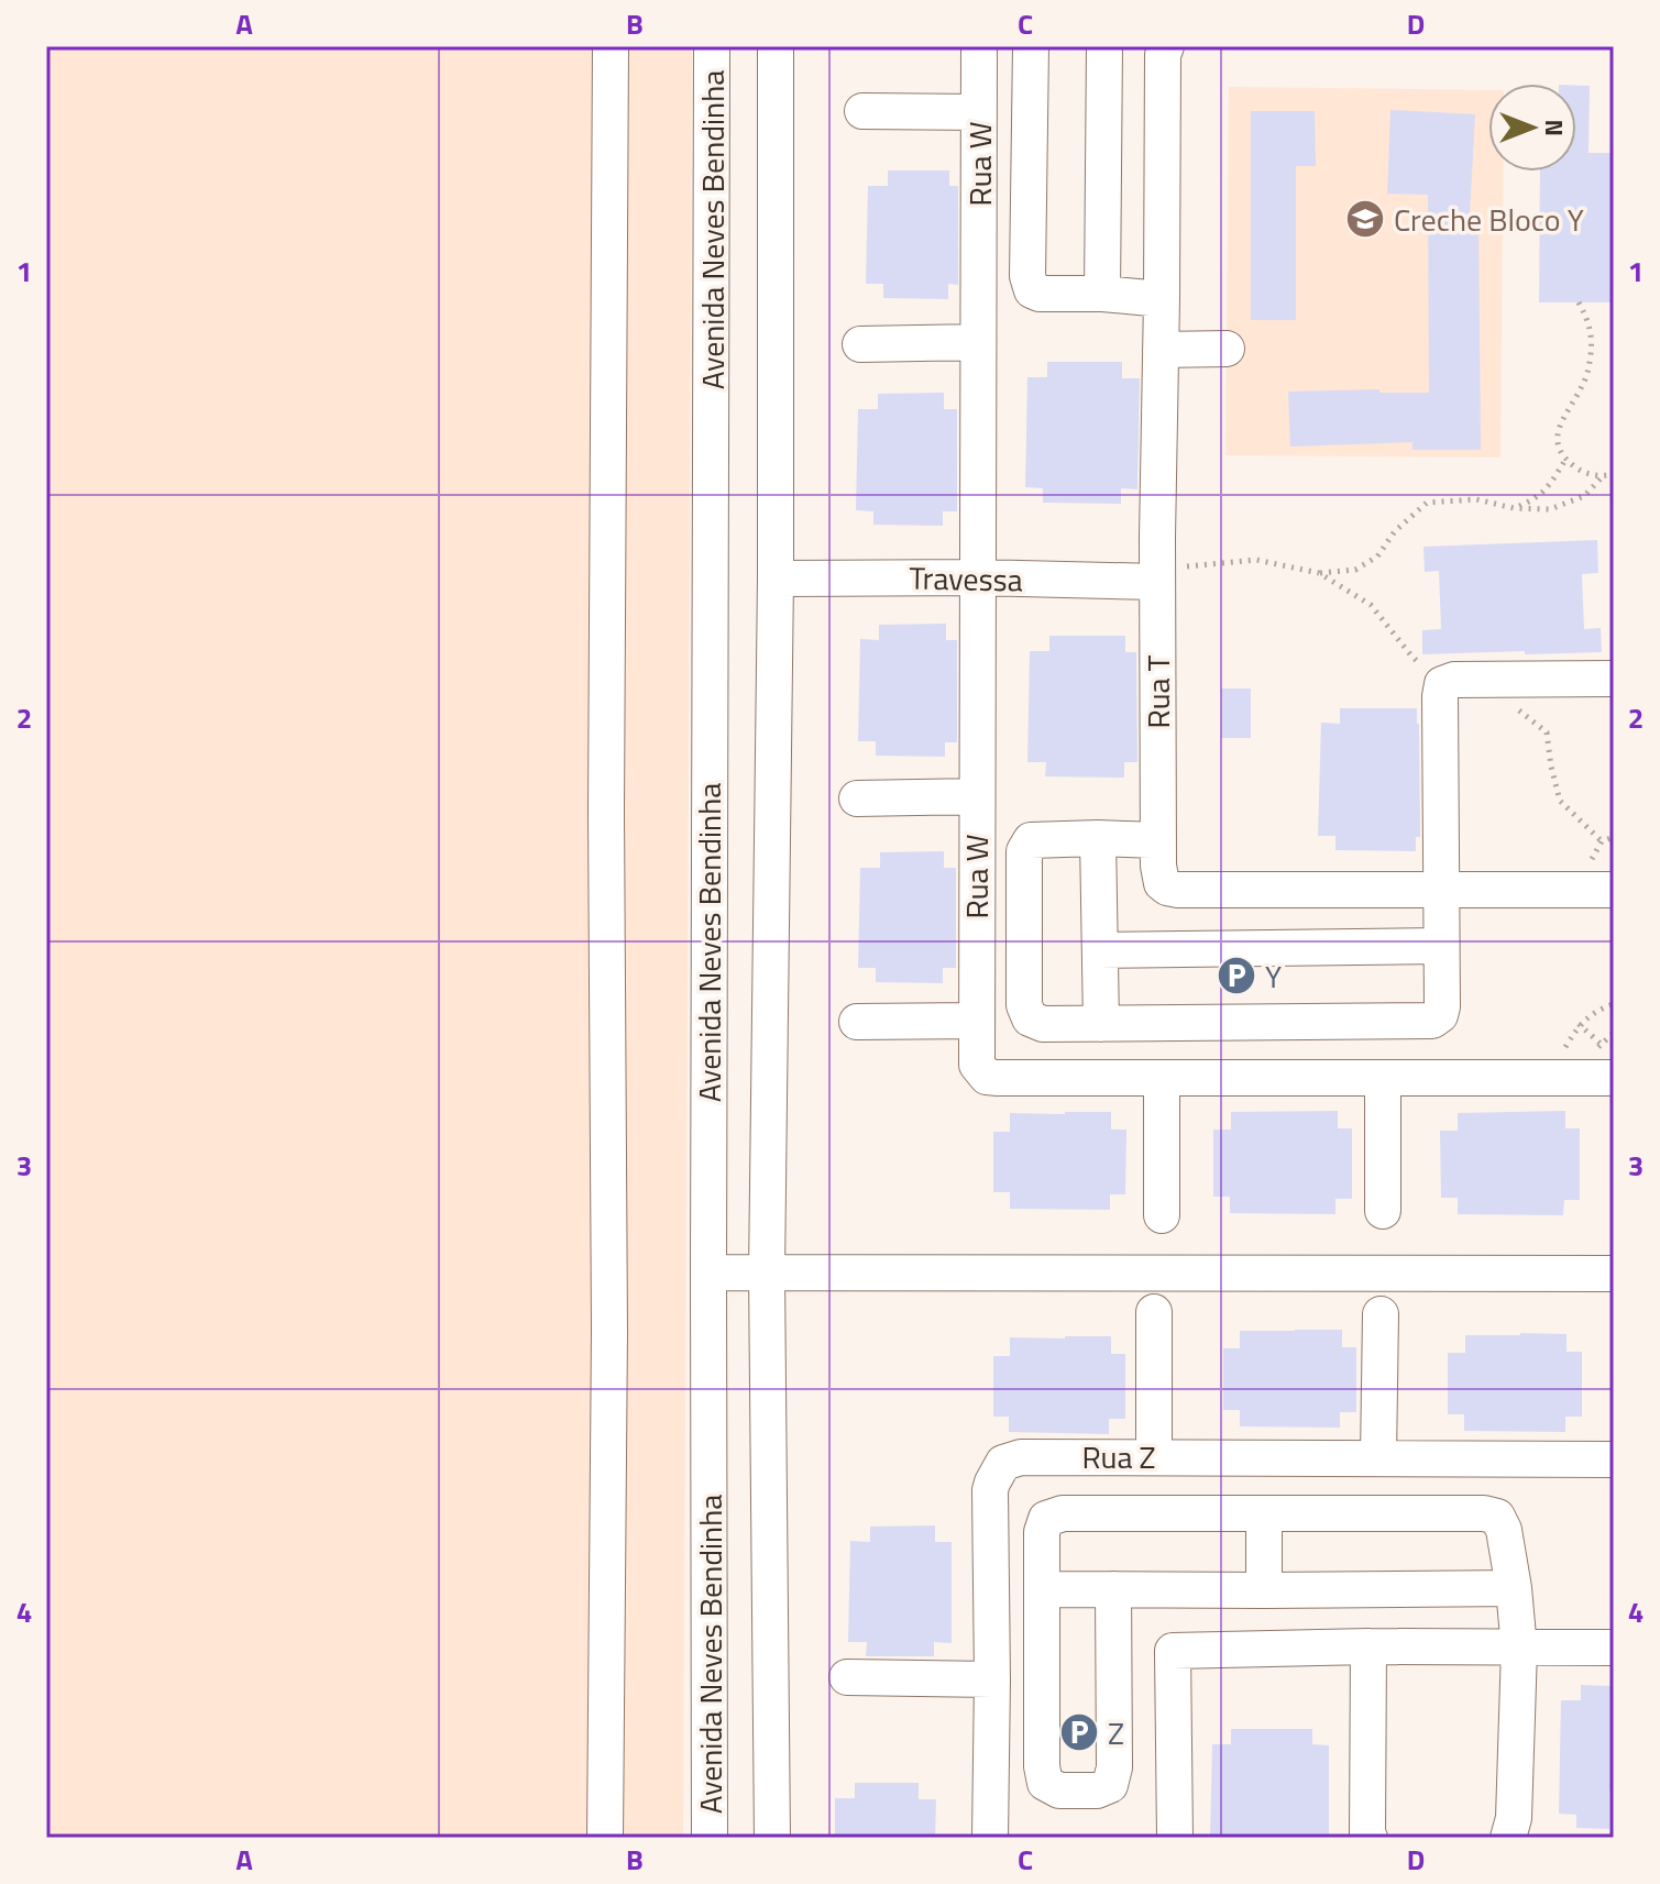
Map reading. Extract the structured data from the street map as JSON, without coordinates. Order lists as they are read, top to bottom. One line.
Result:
{"streets":{"street":["Rua W","Avenida Neves Bendinha","Travessa","Rua T","Rua Z"]},"crossings":[["Rua W","Travessa"],["Travessa","Rua T"]],"places":{"school or university":["Creche Bloco Y"],"parking":["Y","Z"]},"north":"right","grid":{"columns":["A","B","C","D"],"rows":["1","2","3","4"]}}
